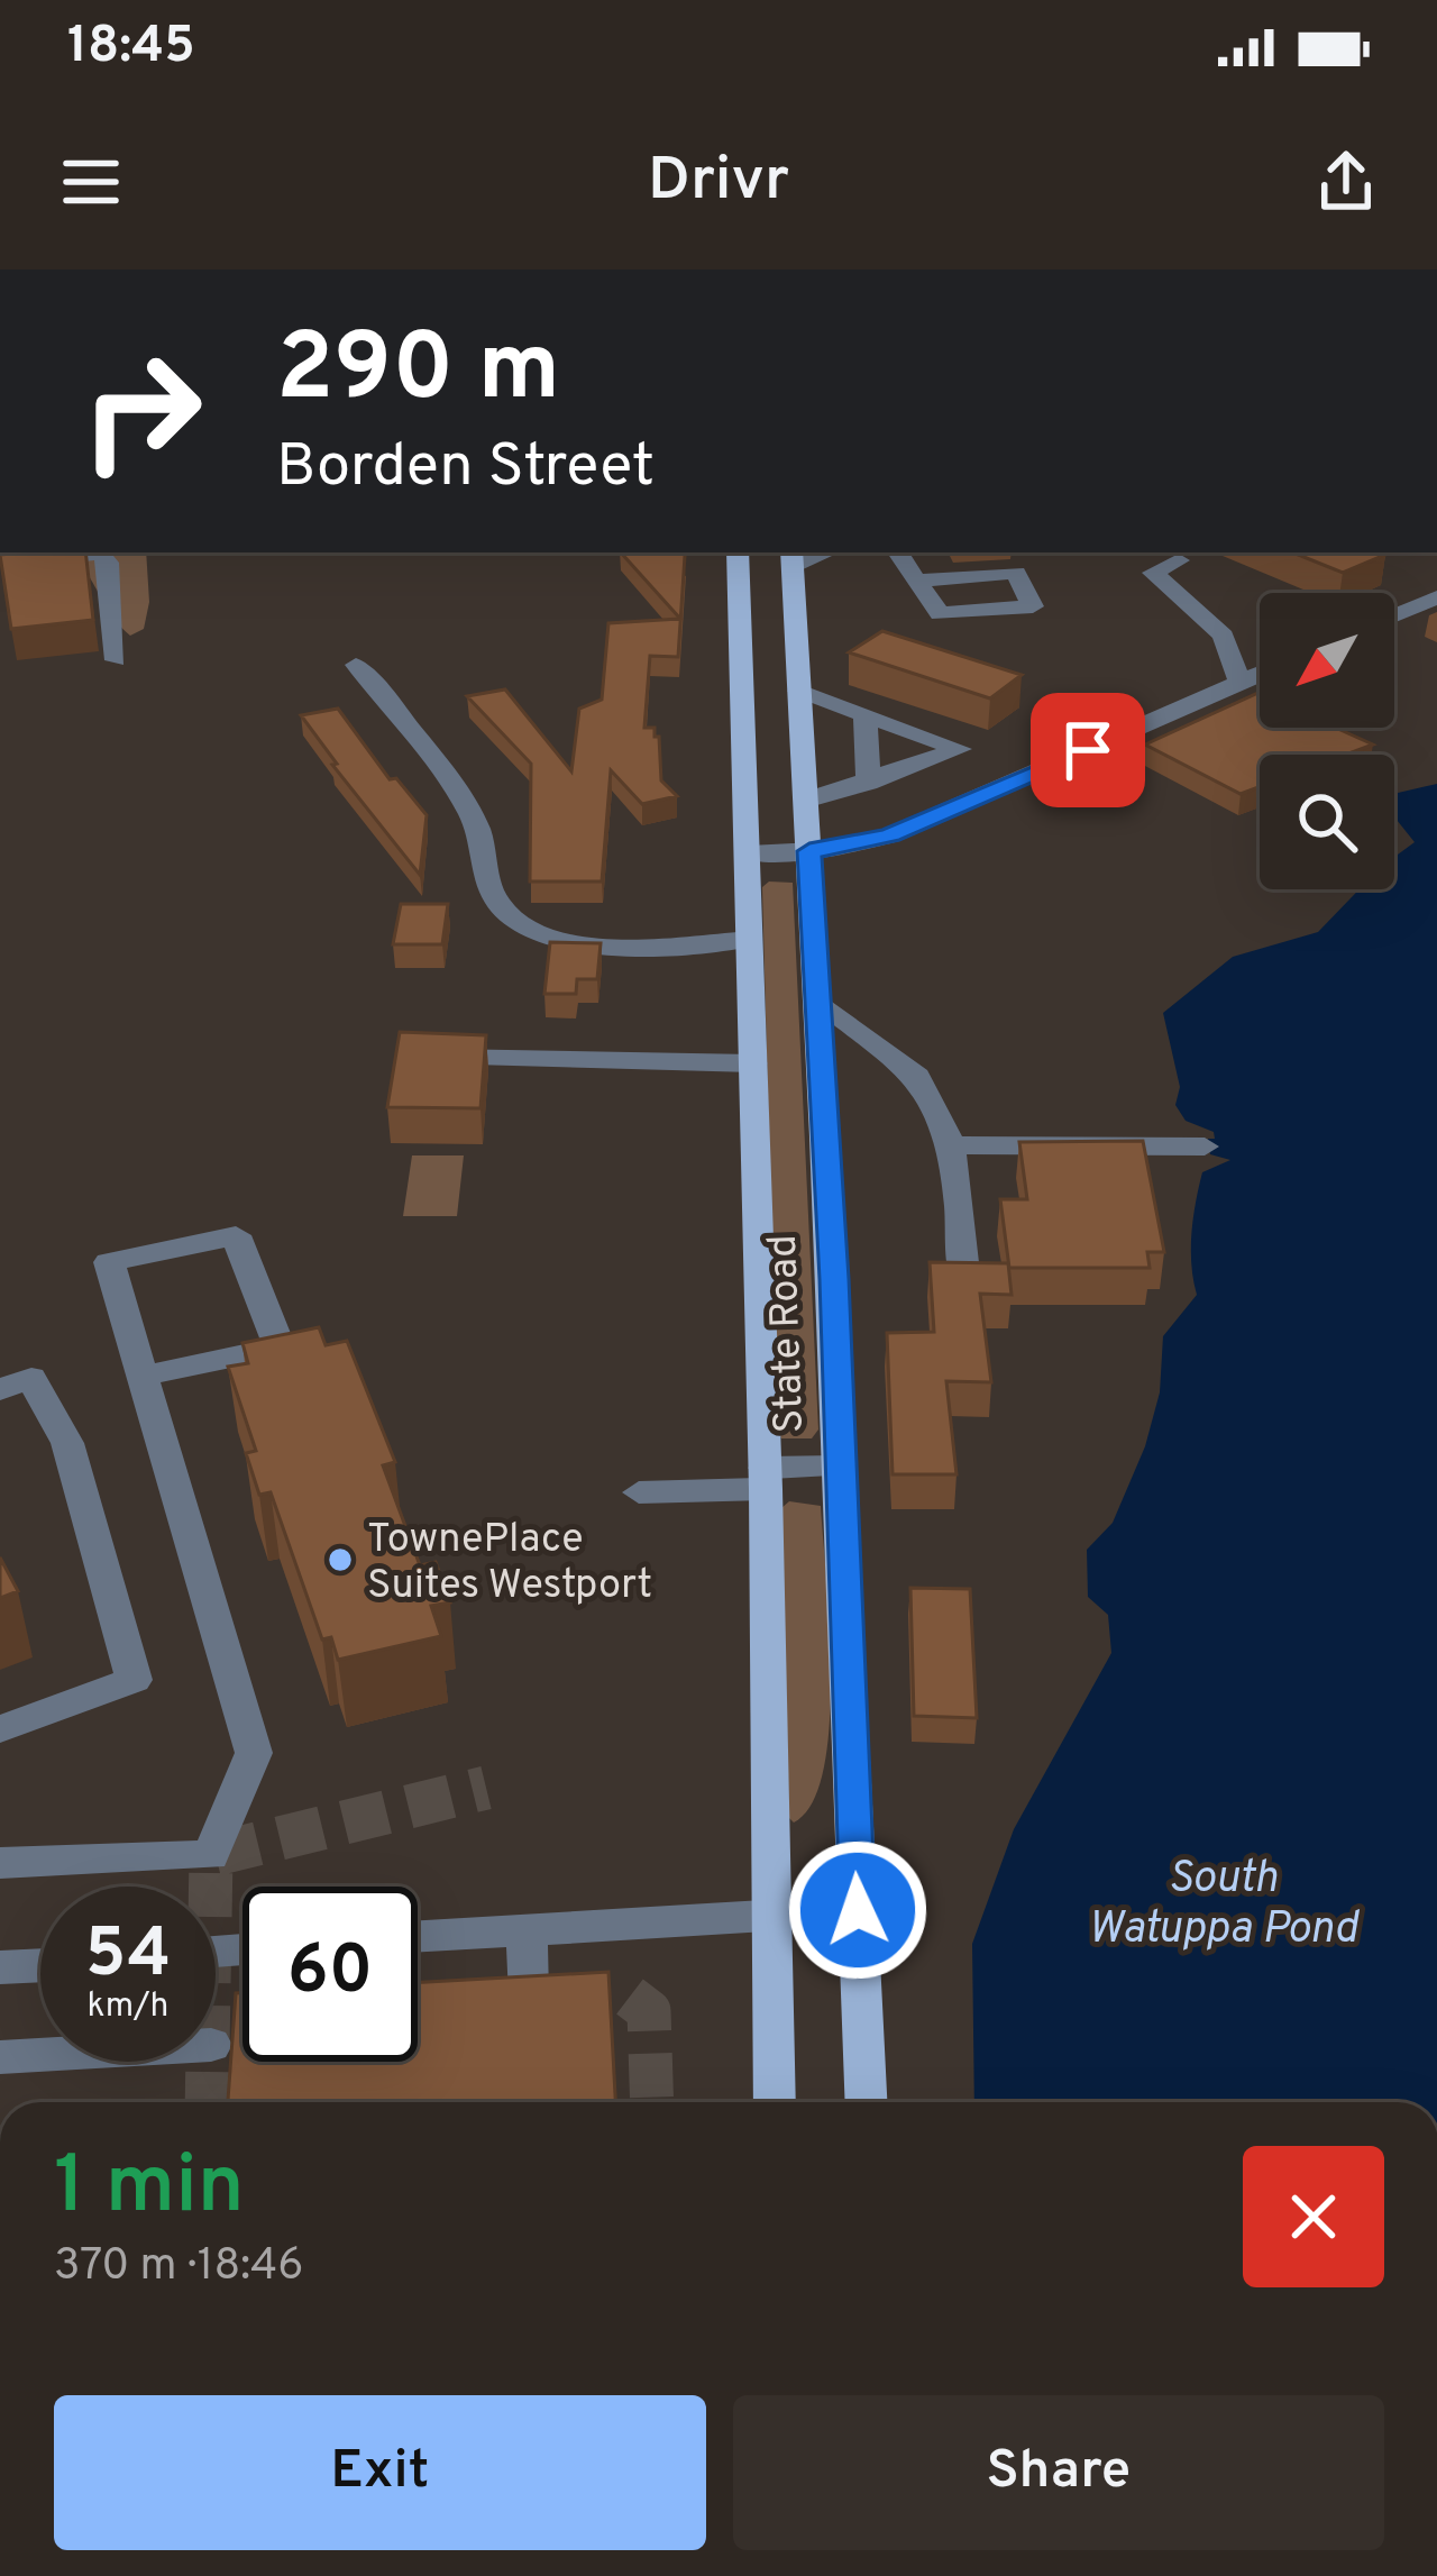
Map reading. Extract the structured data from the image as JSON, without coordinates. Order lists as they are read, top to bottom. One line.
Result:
{"streets":{"main road":["State Road"]},"water":["South Watuppa Pond"],"places":["TownePlace Suites Westport"],"north":"bottom left","page":{"status":"18:45","header":"Drivr","turn":["290 m","Borden Street"],"speed":"54 km/h","limit":"60","heading":["1 min","370 m · 18:46"],"buttons":["Exit","Share"]}}
